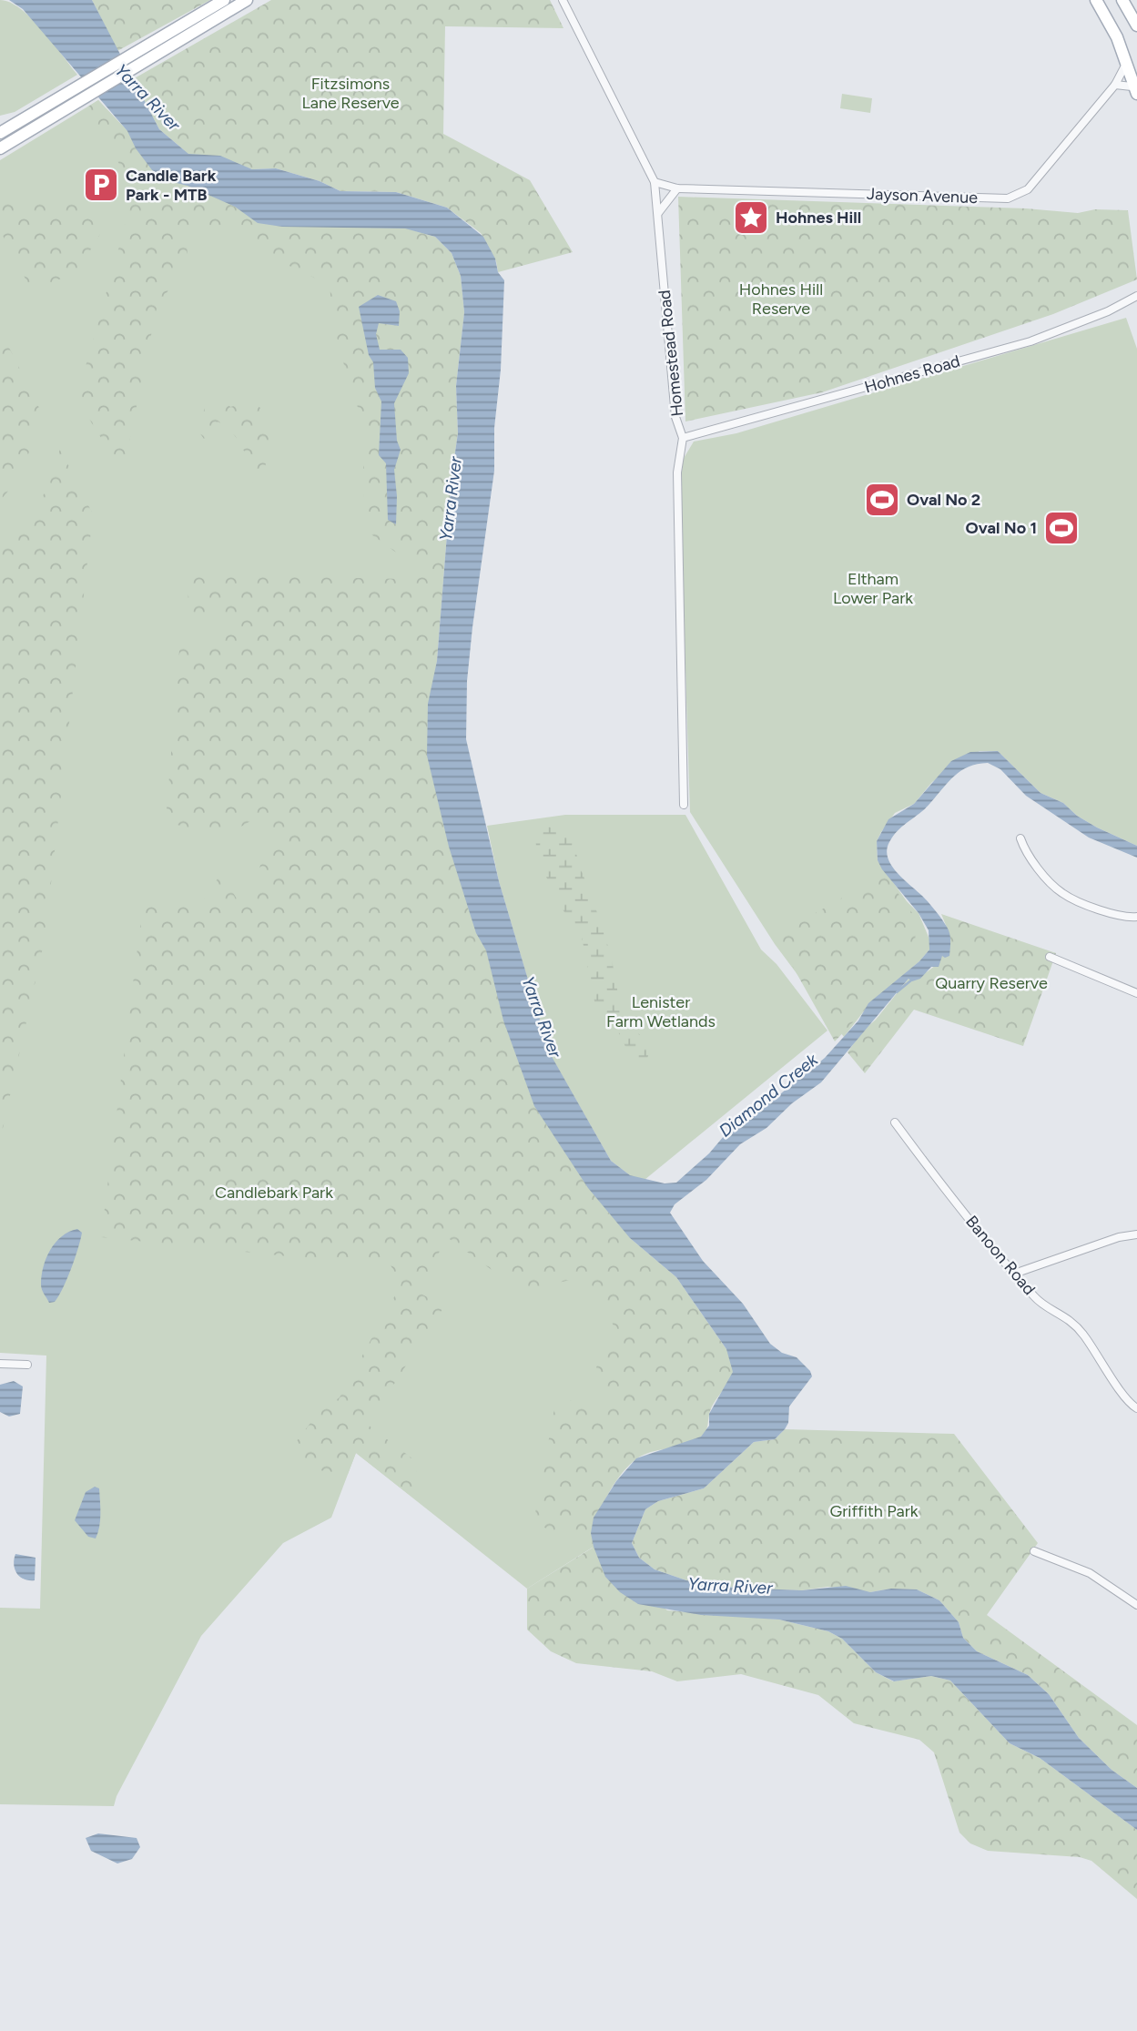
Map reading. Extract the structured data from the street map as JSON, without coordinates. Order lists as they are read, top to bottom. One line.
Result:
{"streets":{"street":["Jayson Avenue","Homestead Road","Hohnes Road","Banoon Road"]},"crossings":[["Jayson Avenue","Homestead Road"],["Homestead Road","Hohnes Road"]],"water":["Yarra River","Diamond Creek"],"parks":["Fitzsimons Lane Reserve","Hohnes Hill Reserve","Eltham Lower Park","Quarry Reserve","Lenister Farm Wetlands","Candlebark Park","Griffith Park"],"places":{"parking":["Candle Bark Park - MTB"],"place":["Hohnes Hill"],"sports":["Oval No 2","Oval No 1"]}}
